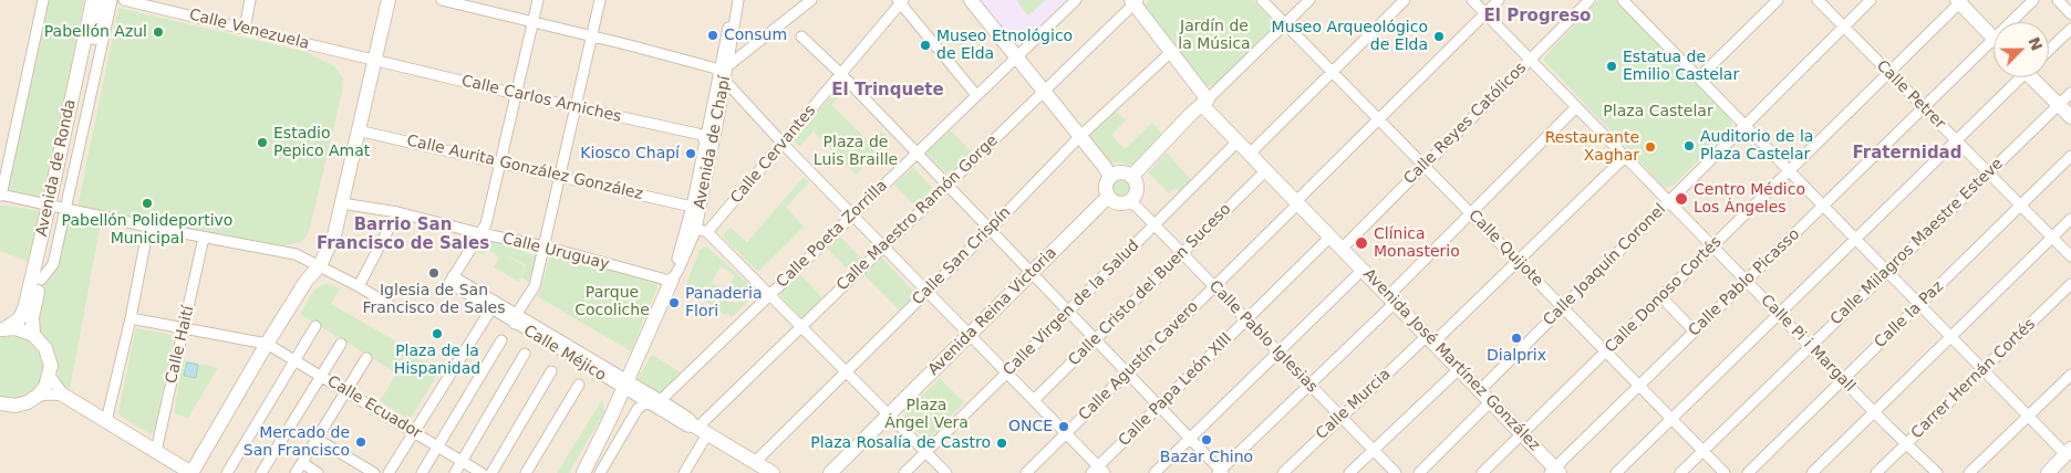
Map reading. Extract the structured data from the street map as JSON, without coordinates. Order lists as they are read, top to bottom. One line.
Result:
{"streets":{"street":["Calle Venezuela","Calle Petrer","Calle Carlos Arniches","Calle Reyes Católicos","Avenida de Chapí","Calle Cervantes","Avenida de Ronda","Calle Aurita González González","Calle Maestro Ramón Gorge","Calle Poeta Zorrilla","Calle Milagros Maestre Esteve","Calle Quijote","Calle Uruguay","Calle San Crispín","Calle Joaquín Coronel","Calle Pablo Picasso","Calle Cristo del Buen Suceso","Calle Donoso Cortés","Calle Virgen de la Salud","Avenida Reina Victoria","Calle la Paz","Calle Pablo Iglesias","Calle Pi i Margall","Calle Haití","Calle Méjico","Avenida José Martínez González","Calle Agustín Cavero","Carrer Hernán Cortés","Calle Papa León XIII","Calle Murcia","Calle Ecuador"]},"crossings":[["Calle Venezuela","Calle Carlos Arniches"],["Calle Petrer","Calle Milagros Maestre Esteve"],["Calle Petrer","Calle Joaquín Coronel"],["Calle Petrer","Calle Pablo Picasso"],["Calle Petrer","Calle Donoso Cortés"],["Calle Petrer","Calle la Paz"],["Calle Carlos Arniches","Avenida de Chapí"],["Calle Reyes Católicos","Calle Quijote"],["Calle Reyes Católicos","Calle Pi i Margall"],["Calle Reyes Católicos","Avenida José Martínez González"],["Avenida de Chapí","Calle Aurita González González"],["Avenida de Chapí","Calle Uruguay"],["Avenida de Chapí","Calle Méjico"],["Calle Maestro Ramón Gorge","Avenida José Martínez González"],["Calle Milagros Maestre Esteve","Calle Quijote"],["Calle Milagros Maestre Esteve","Calle Pi i Margall"],["Calle Quijote","Calle Joaquín Coronel"],["Calle Quijote","Calle Pablo Picasso"],["Calle Quijote","Calle Donoso Cortés"],["Calle Quijote","Calle Agustín Cavero"],["Calle Quijote","Calle Murcia"],["Calle Uruguay","Calle Méjico"],["Calle San Crispín","Avenida José Martínez González"],["Calle Joaquín Coronel","Calle Pi i Margall"],["Calle Joaquín Coronel","Avenida José Martínez González"],["Calle Pablo Picasso","Calle Pi i Margall"],["Calle Pablo Picasso","Avenida José Martínez González"],["Calle Cristo del Buen Suceso","Calle Pablo Iglesias"],["Calle Cristo del Buen Suceso","Avenida José Martínez González"],["Calle Donoso Cortés","Calle Pi i Margall"],["Calle Donoso Cortés","Avenida José Martínez González"],["Calle Virgen de la Salud","Calle Pablo Iglesias"],["Calle Virgen de la Salud","Avenida José Martínez González"],["Avenida Reina Victoria","Calle Pablo Iglesias"],["Calle la Paz","Calle Pi i Margall"],["Calle Pablo Iglesias","Calle Agustín Cavero"],["Calle Pablo Iglesias","Calle Papa León XIII"],["Calle Pablo Iglesias","Calle Murcia"],["Calle Pi i Margall","Calle Agustín Cavero"],["Calle Pi i Margall","Carrer Hernán Cortés"],["Calle Pi i Margall","Calle Murcia"],["Avenida José Martínez González","Calle Agustín Cavero"],["Avenida José Martínez González","Calle Papa León XIII"],["Avenida José Martínez González","Calle Murcia"]],"districts":["El Progreso","El Trinquete","Fraternidad","Barrio San Francisco de Sales"],"parks":["Jardín de la Música","Plaza Castelar","Plaza de Luis Braille","Parque Cocoliche","Plaza Ángel Vera"],"places":["Pabellón Azul","Consum","Museo Arqueológico de Elda","Museo Etnológico de Elda","Estatua de Emilio Castelar","Estadio Pepico Amat","Auditorio de la Plaza Castelar","Restaurante Xaghar","Kiosco Chapí","Centro Médico Los Ángeles","Pabellón Polideportivo Municipal","Clínica Monasterio","Iglesia de San Francisco de Sales","Panaderia Flori","Plaza de la Hispanidad","Dialprix","ONCE","Bazar Chino","Mercado de San Francisco","Plaza Rosalía de Castro"],"north":"top right"}
